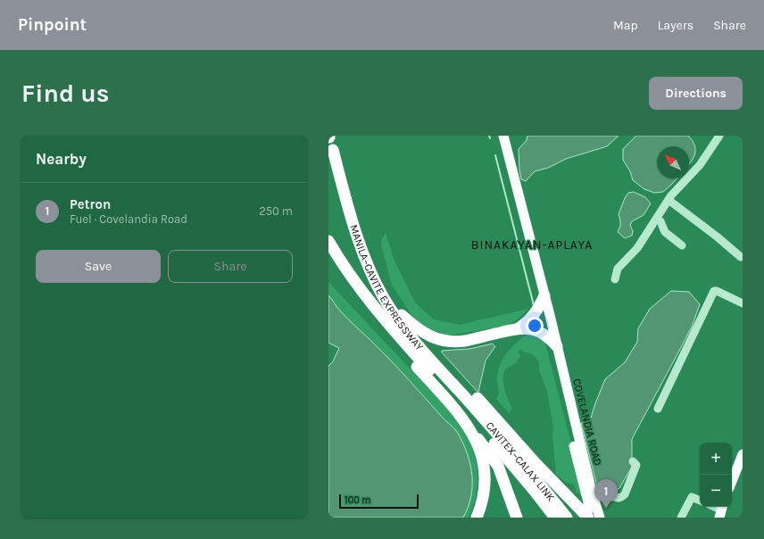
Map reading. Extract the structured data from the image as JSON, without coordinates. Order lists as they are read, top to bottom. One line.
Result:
{"streets":{"highway":["MANILA–CAVITE EXPRESSWAY","CAVITEX–CALAX LINK"],"main road":["COVELANDIA ROAD"]},"crossings":[["MANILA–CAVITE EXPRESSWAY","CAVITEX–CALAX LINK"]],"districts":["BINAKAYAN-APLAYA"],"scale_bar":"100 m","north":"top left","page":{"header":"Pinpoint","nav":["Map","Layers","Share"],"buttons":["Directions",["Save","Share"]],"title":"Find us","heading":"Nearby","list":[{"mark":"1","name":"Petron","note":"Fuel · Covelandia Road","value":"250 m"}],"map_buttons":["+","−"],"pins":"1","scale":"100 m"}}
